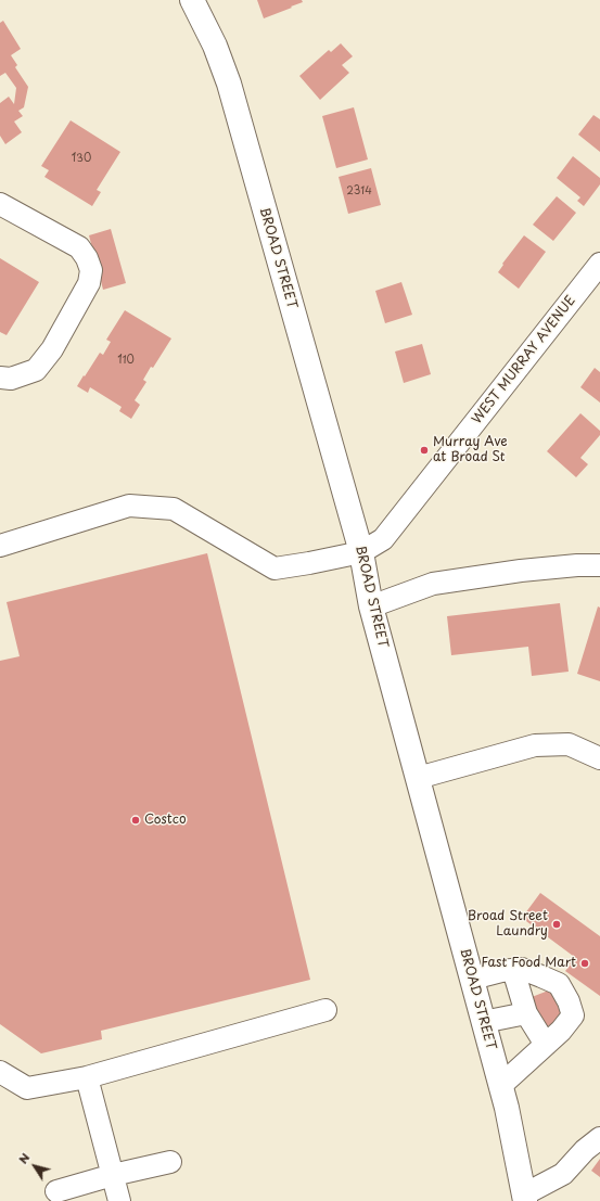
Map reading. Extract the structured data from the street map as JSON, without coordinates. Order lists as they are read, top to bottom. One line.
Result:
{"streets":{"main road":["BROAD STREET"],"street":["WEST MURRAY AVENUE"]},"crossings":[["BROAD STREET","WEST MURRAY AVENUE"]],"places":["Murray Ave at Broad St","Costco","Broad Street Laundry","Fast Food Mart"],"house_numbers":["130","2314","110"],"north":"top left"}
